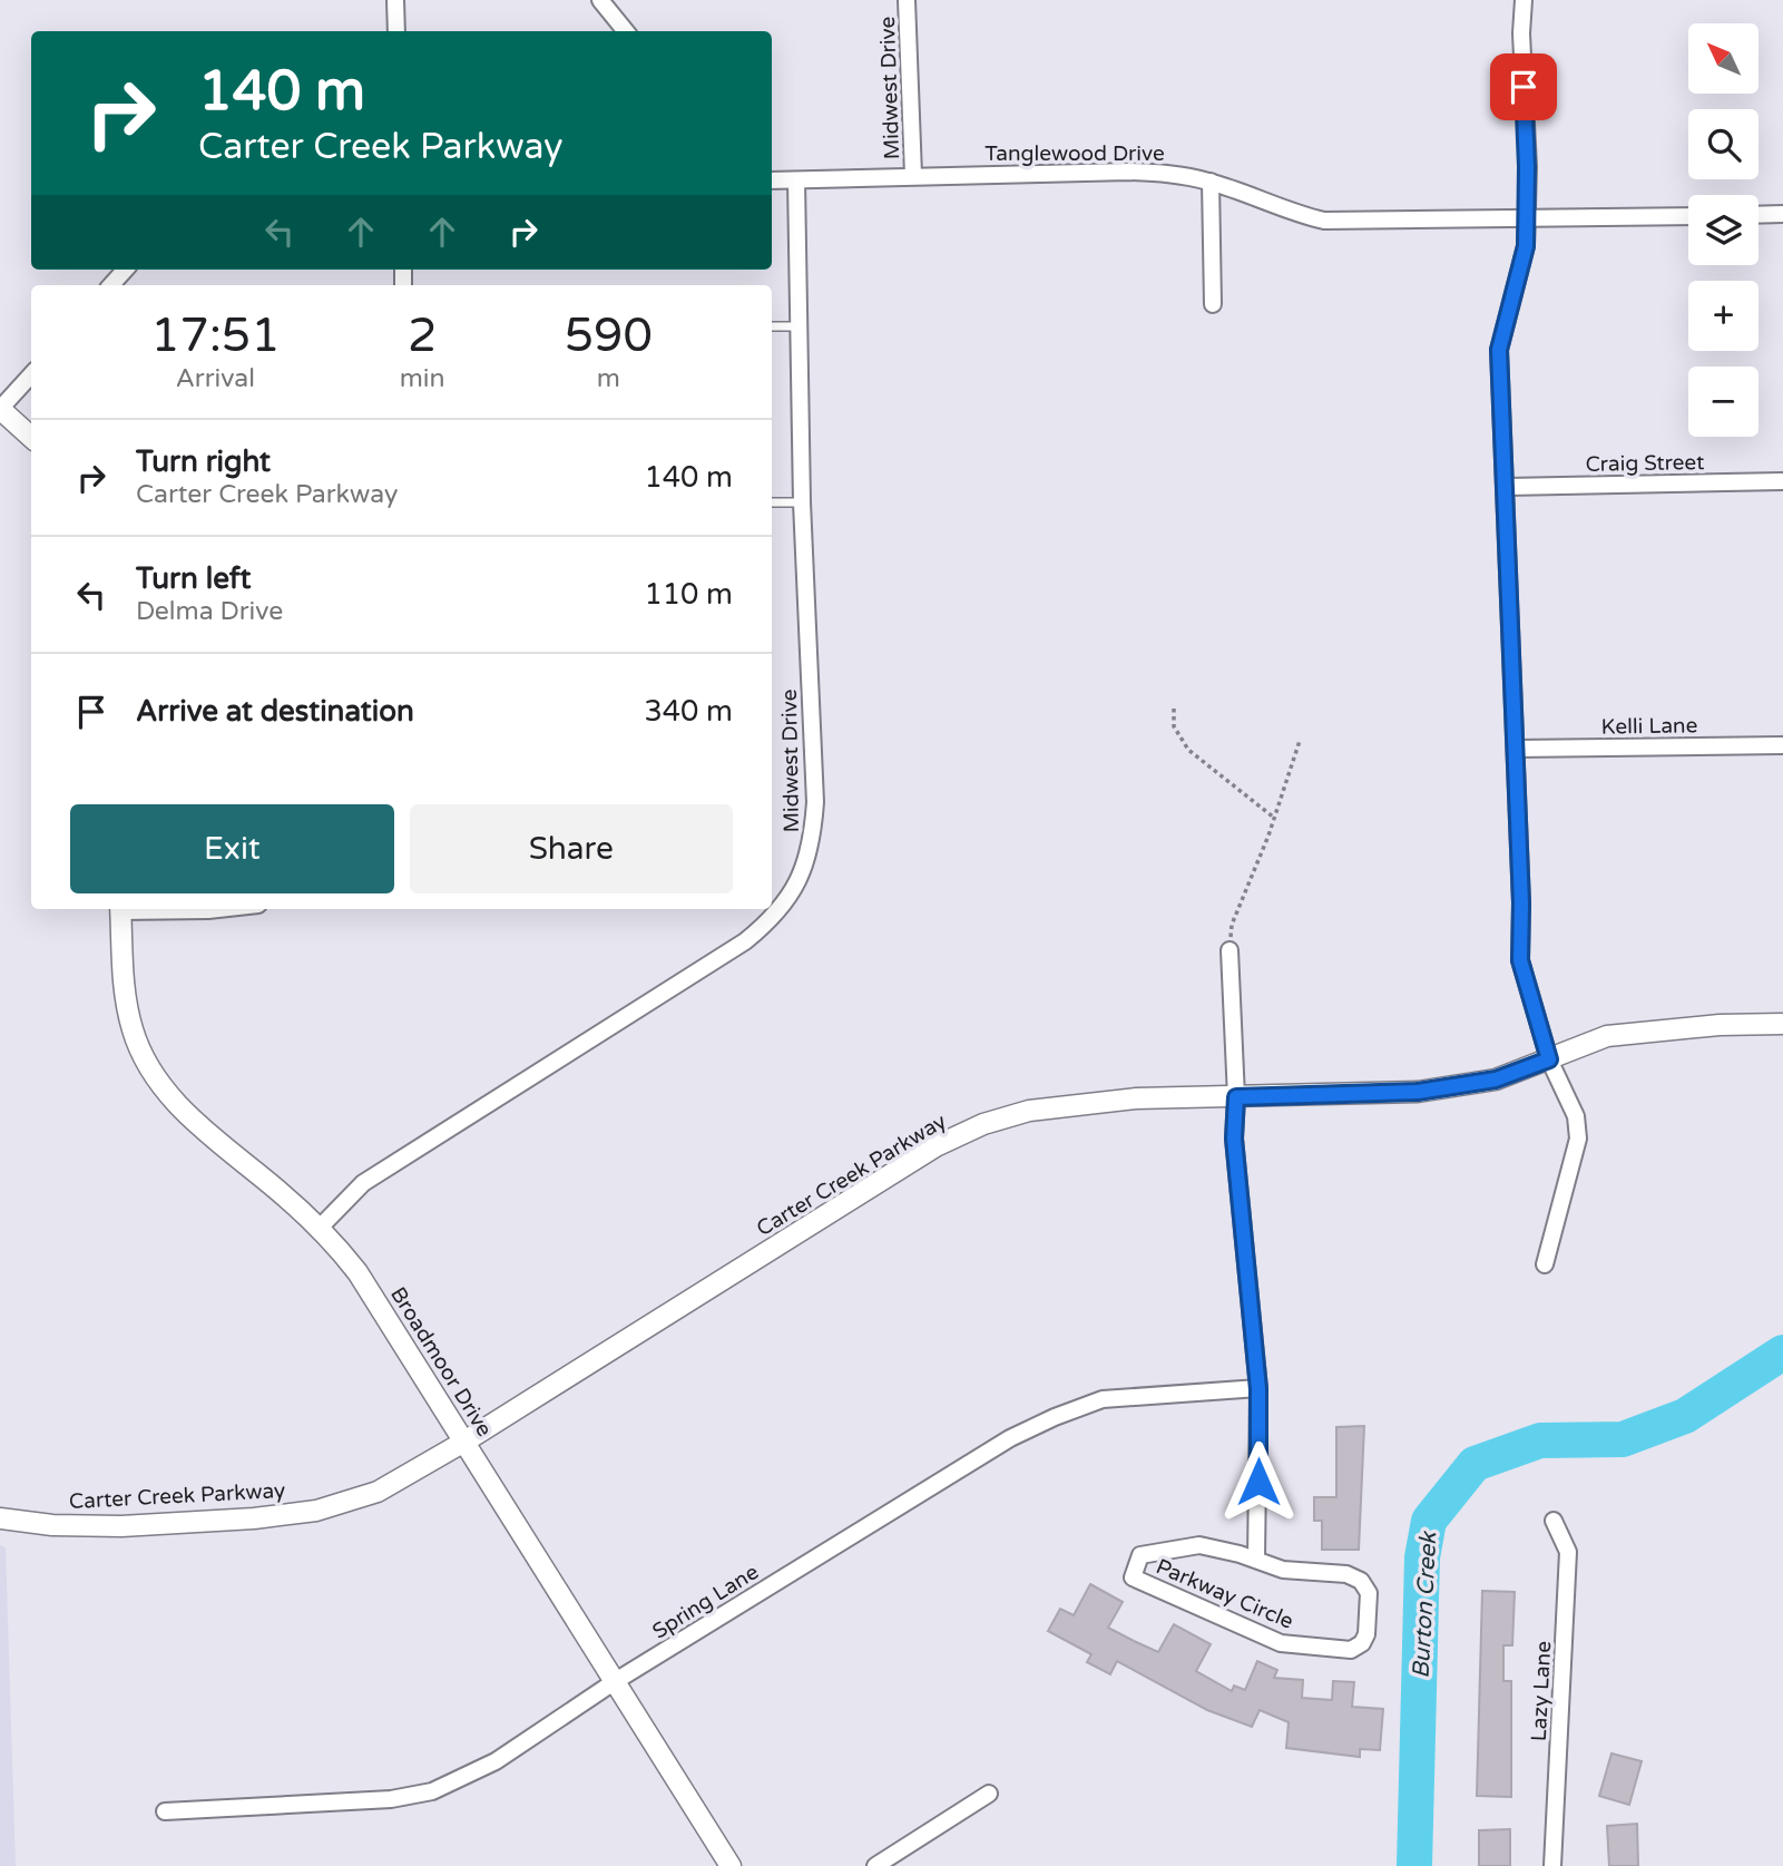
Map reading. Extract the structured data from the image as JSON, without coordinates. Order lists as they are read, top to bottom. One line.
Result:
{"streets":{"street":["Midwest Drive","Tanglewood Drive","Craig Street","Kelli Lane","Carter Creek Parkway","Broadmoor Drive","Parkway Circle","Spring Lane","Lazy Lane"]},"crossings":[["Midwest Drive","Tanglewood Drive"],["Midwest Drive","Broadmoor Drive"],["Carter Creek Parkway","Broadmoor Drive"],["Broadmoor Drive","Spring Lane"]],"water":["Burton Creek"],"north":"top left","page":{"map_buttons":["+","−"],"turn":["140 m","Carter Creek Parkway"],"eta":["17:51","Arrival","2","min","590","m"],"list":[{"name":"Turn right","note":"Carter Creek Parkway","value":"140 m"},{"name":"Turn left","note":"Delma Drive","value":"110 m"},{"name":"Arrive at destination","value":"340 m"}],"buttons":["Exit","Share"]}}
